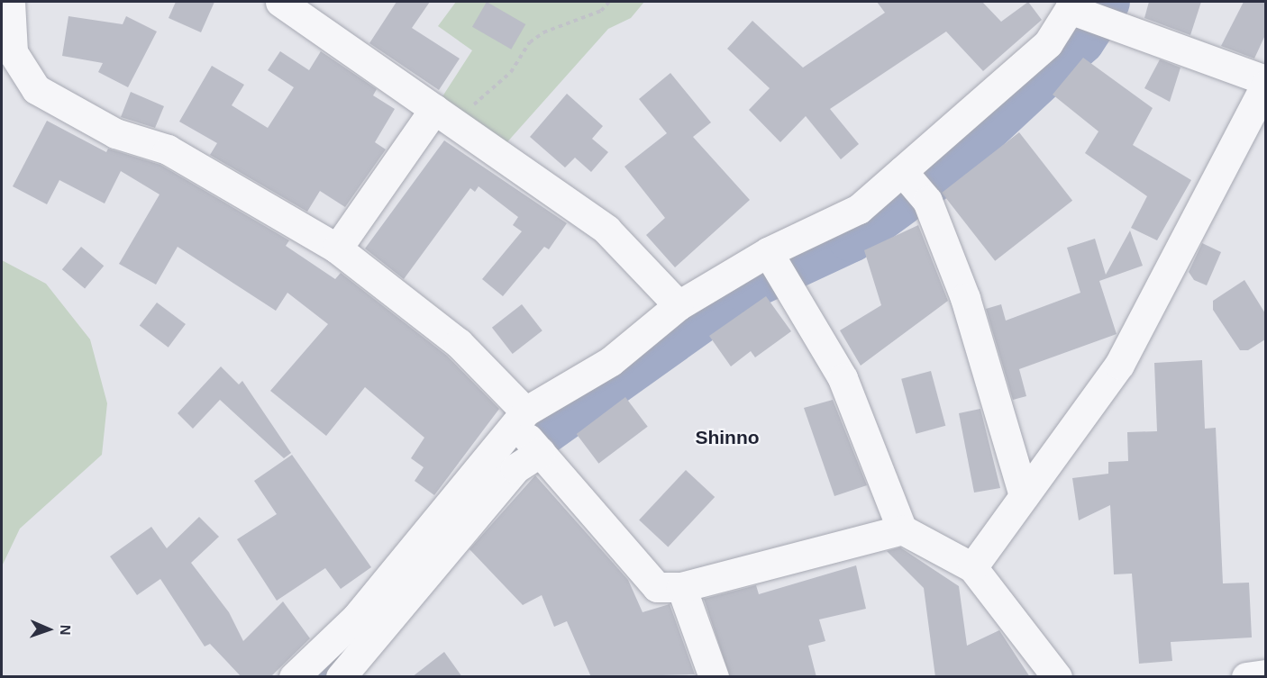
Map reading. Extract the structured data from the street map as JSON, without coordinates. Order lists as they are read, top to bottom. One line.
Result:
{"districts":["Shinno"],"north":"right"}
